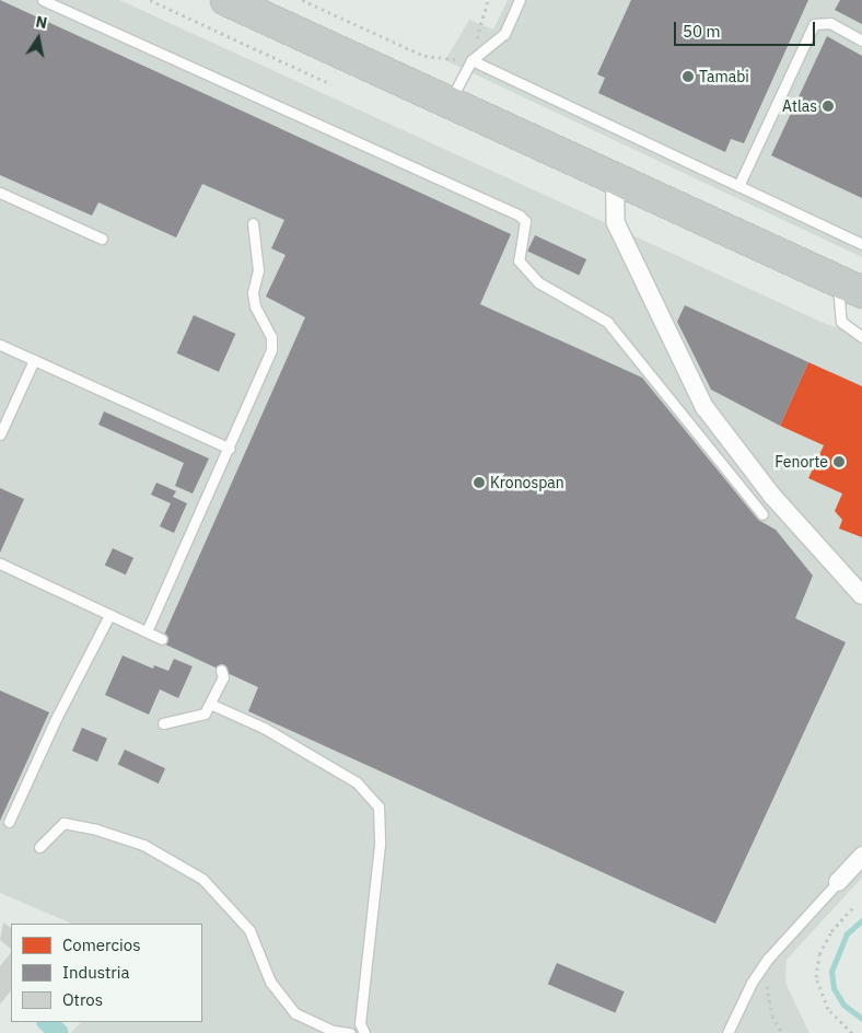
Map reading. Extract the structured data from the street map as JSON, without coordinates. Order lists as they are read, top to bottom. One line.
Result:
{"places":["Tamabi","Atlas","Fenorte","Kronospan"],"legend":["Comercios","Industria","Otros"],"scale_bar":"50 m","north":"top"}
